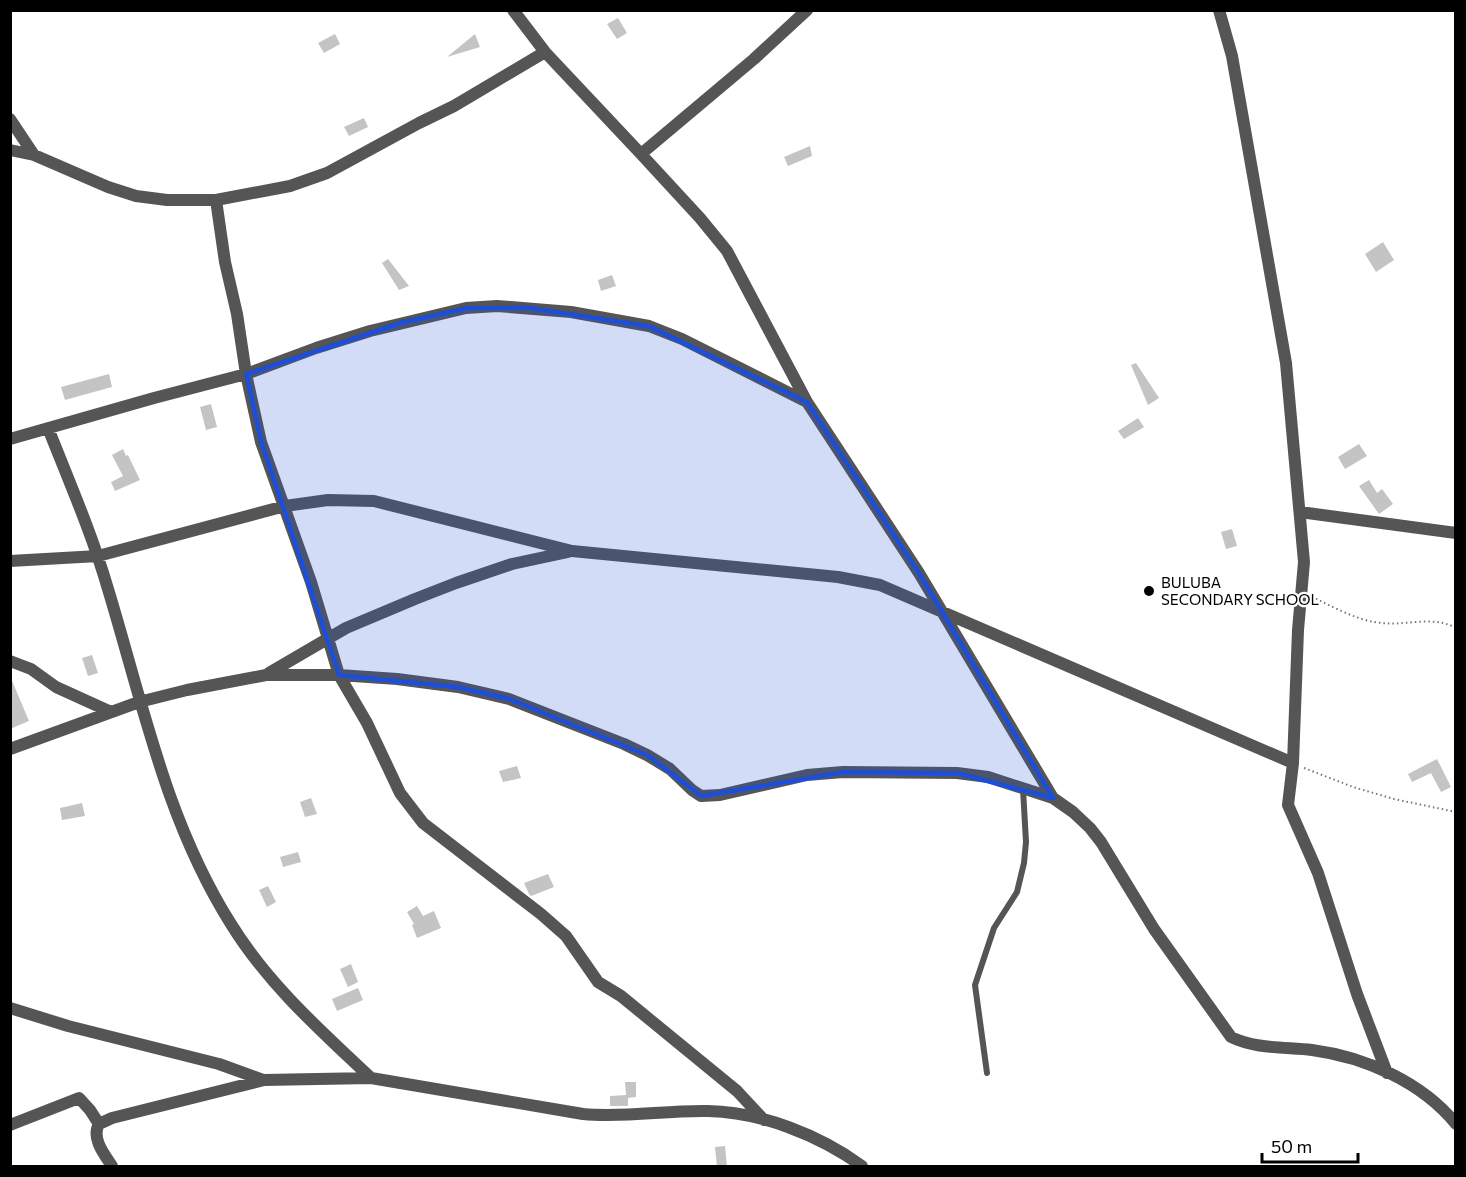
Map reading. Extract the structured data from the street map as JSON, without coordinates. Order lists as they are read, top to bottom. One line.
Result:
{"places":["BULUBA SECONDARY SCHOOL"],"scale_bar":"50 m"}
